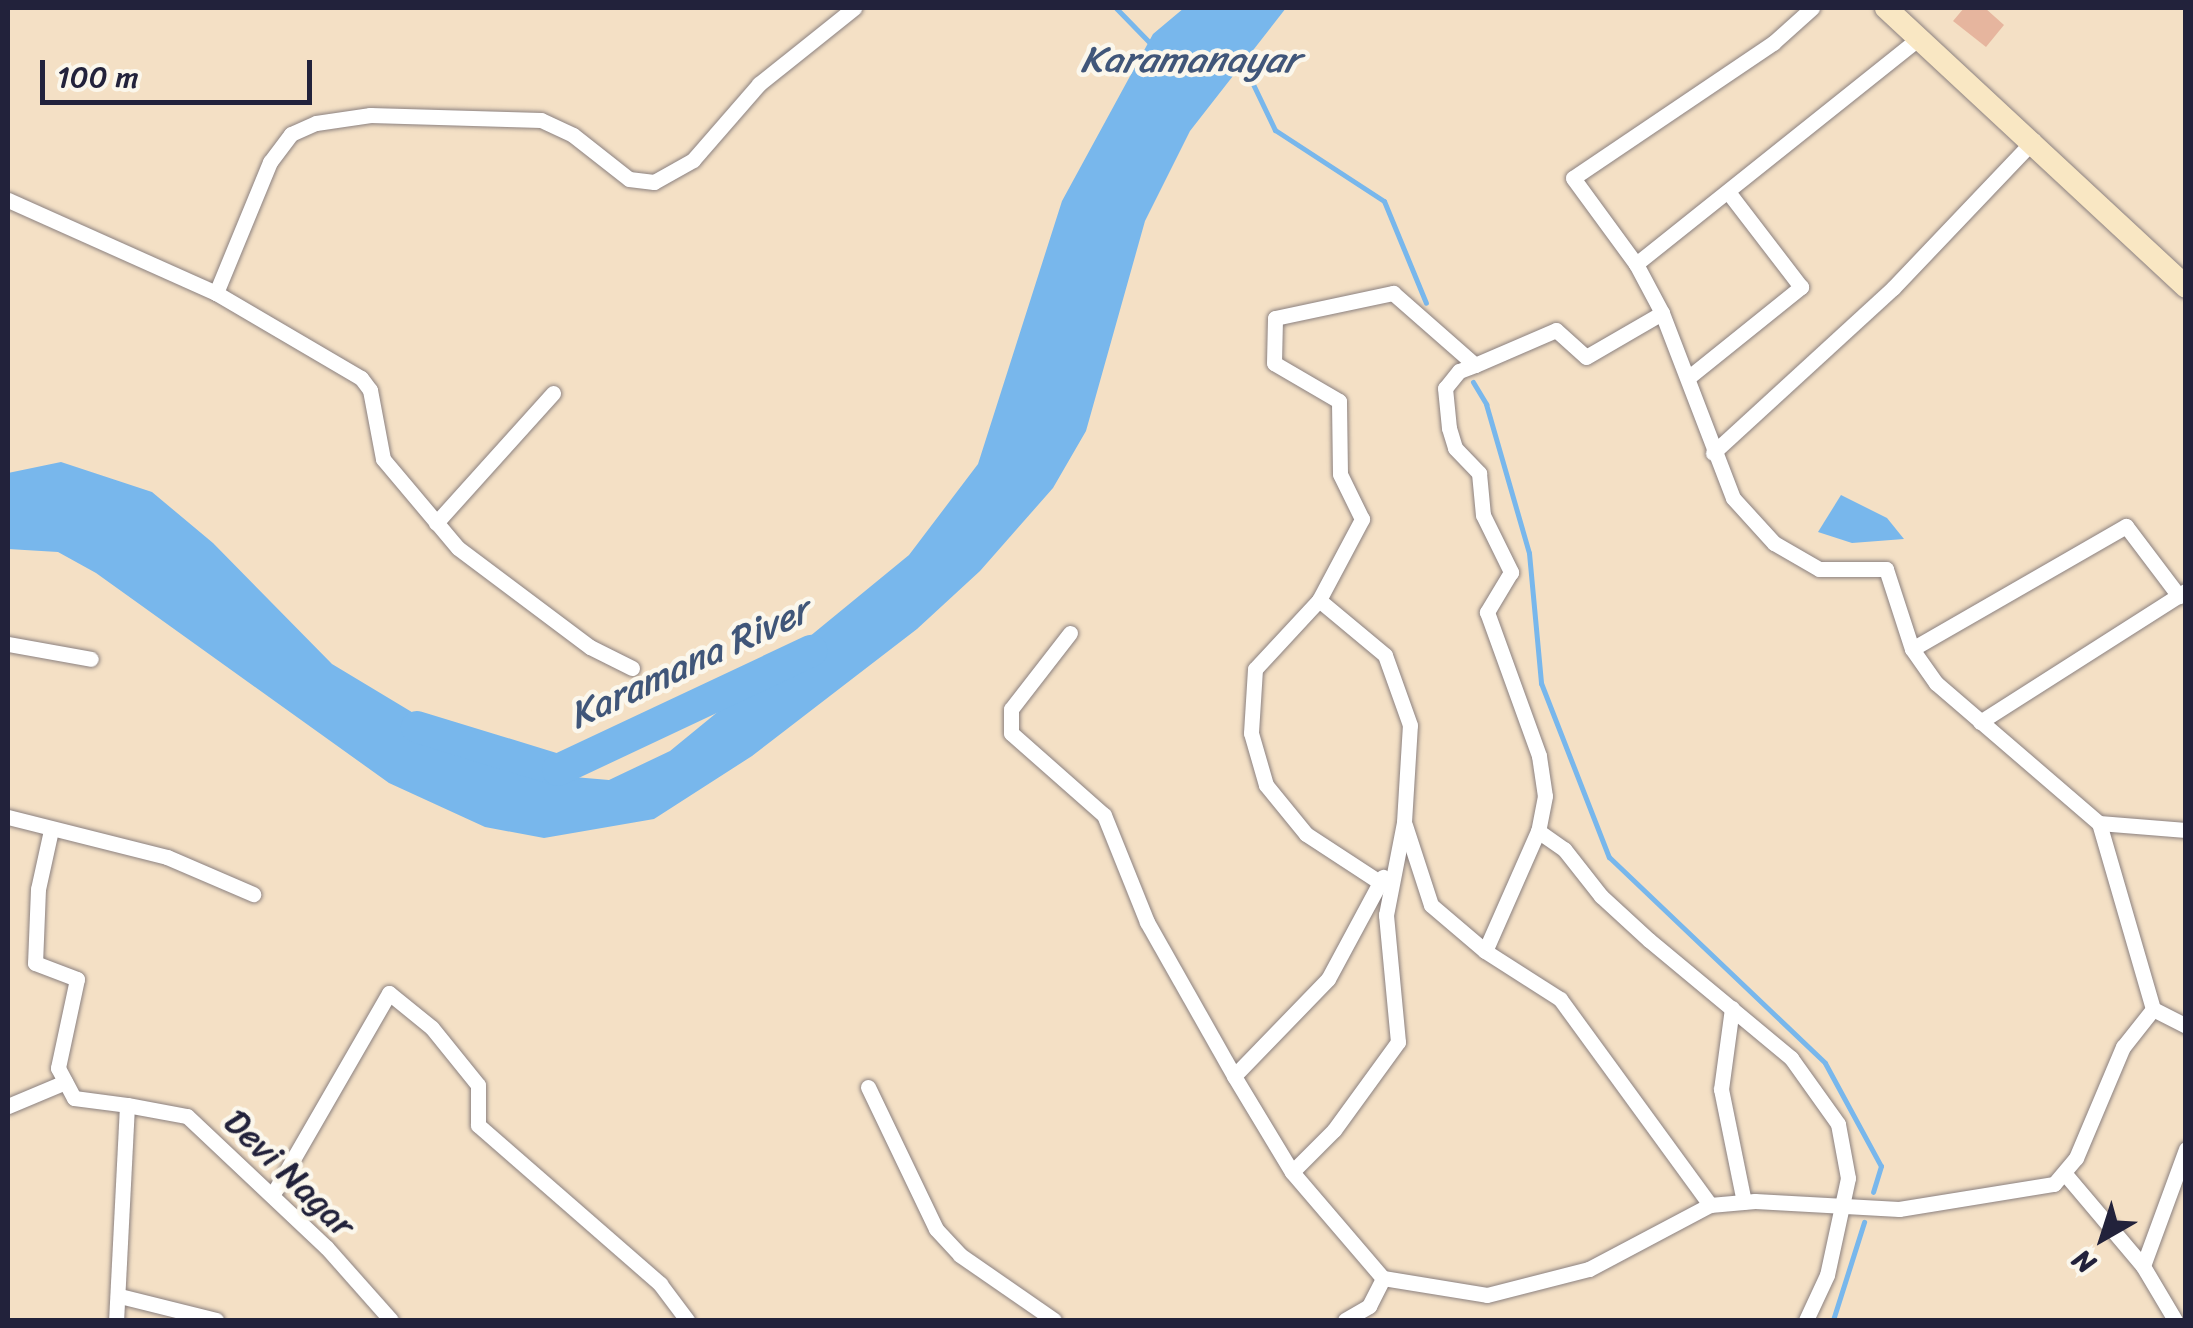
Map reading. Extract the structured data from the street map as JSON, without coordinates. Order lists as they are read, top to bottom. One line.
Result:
{"streets":{"street":["Devi Nagar"]},"water":["Karamanayar","Karamana River"],"scale_bar":"100 m","north":"bottom left"}
